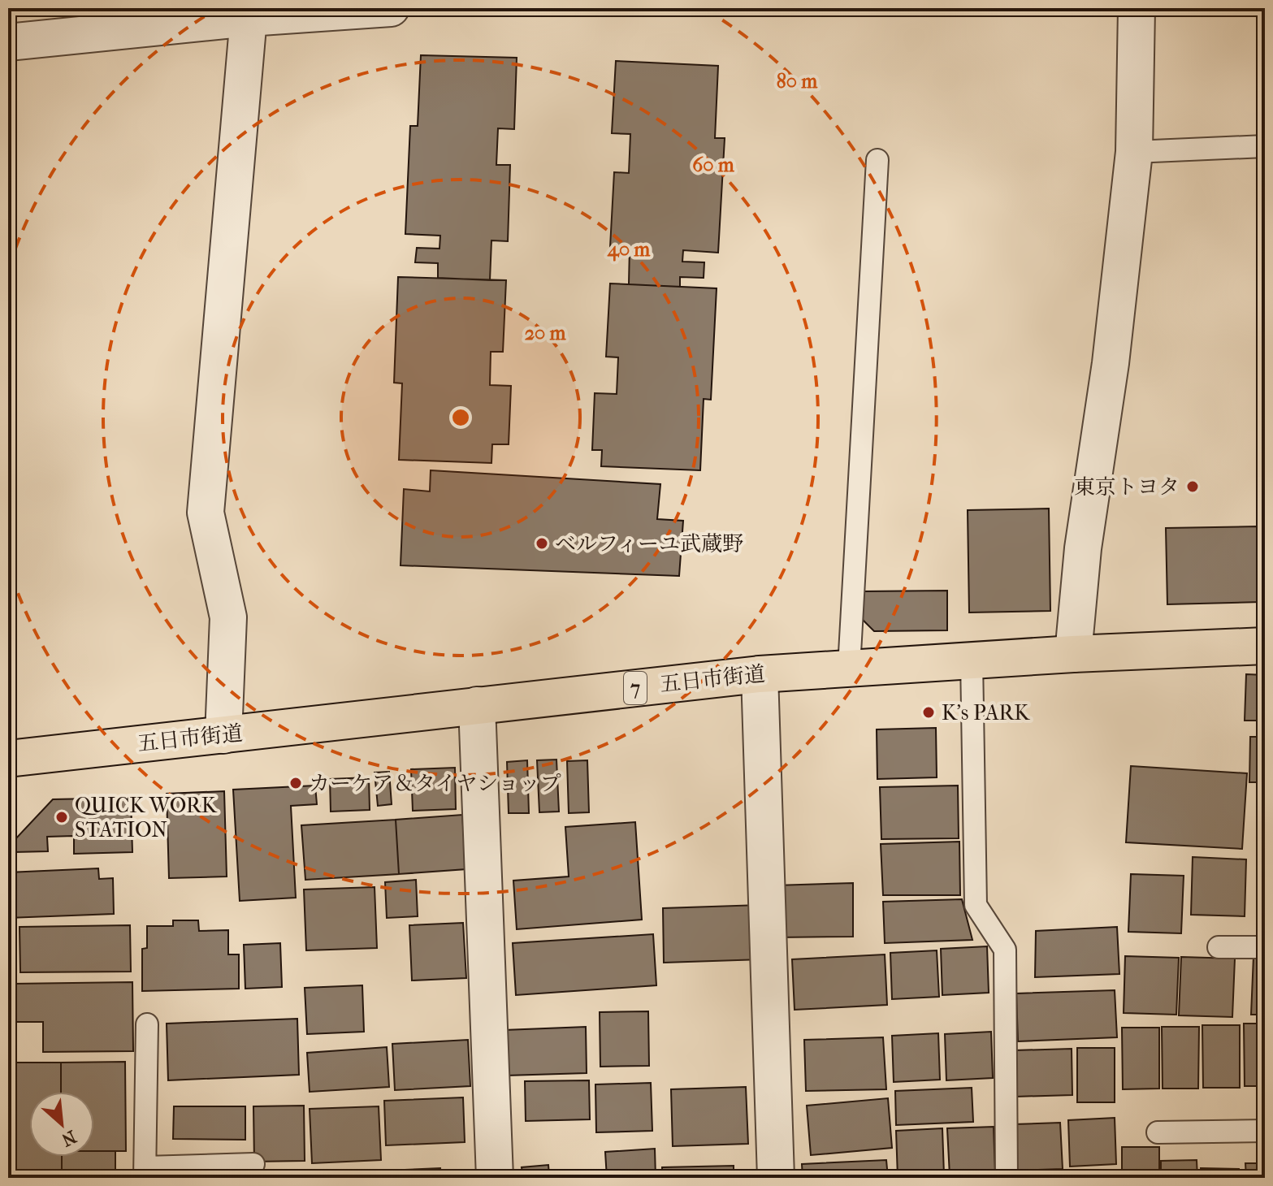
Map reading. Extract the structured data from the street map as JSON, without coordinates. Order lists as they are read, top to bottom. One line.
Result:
{"streets":{"main road":["五日市街道","7"]},"places":["東京トヨタ","ベルフィーユ武蔵野","K's PARK","カーケア＆タイヤショップ","QUICK WORK STATION"],"north":"bottom right","rings":["80 m","60 m","40 m","20 m"]}
